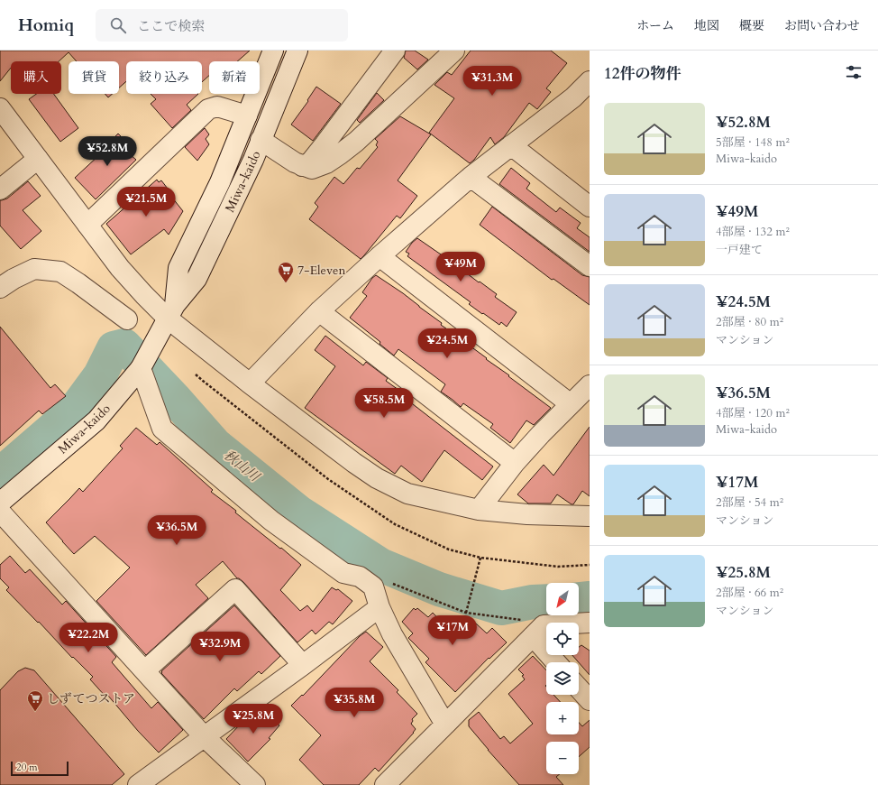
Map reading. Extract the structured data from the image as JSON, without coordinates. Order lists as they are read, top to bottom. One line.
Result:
{"streets":{"street":["Miwa-kaido"]},"water":["秋山川"],"places":{"supermarket":["7-Eleven","しずてつストア"]},"scale_bar":"20 m","north":"bottom left","page":{"header":"Homiq","search":"ここで検索","nav":["ホーム","地図","概要","お問い合わせ"],"heading":"12件の物件","chip":["購入","賃貸","絞り込み","新着"],"price":["¥31.3M","¥52.8M","¥21.5M","¥49M","¥24.5M","¥58.5M","¥36.5M","¥17M","¥22.2M","¥32.9M","¥35.8M","¥25.8M"],"list":[{"name":"¥52.8M","note":"5部屋 · 148 m² · Miwa-kaido"},{"name":"¥49M","note":"4部屋 · 132 m² · 一戸建て"},{"name":"¥24.5M","note":"2部屋 · 80 m² · マンション"},{"name":"¥36.5M","note":"4部屋 · 120 m² · Miwa-kaido"},{"name":"¥17M","note":"2部屋 · 54 m² · マンション"},{"name":"¥25.8M","note":"2部屋 · 66 m² · マンション"}],"map_buttons":["+","−"],"scale":"20 m"}}
